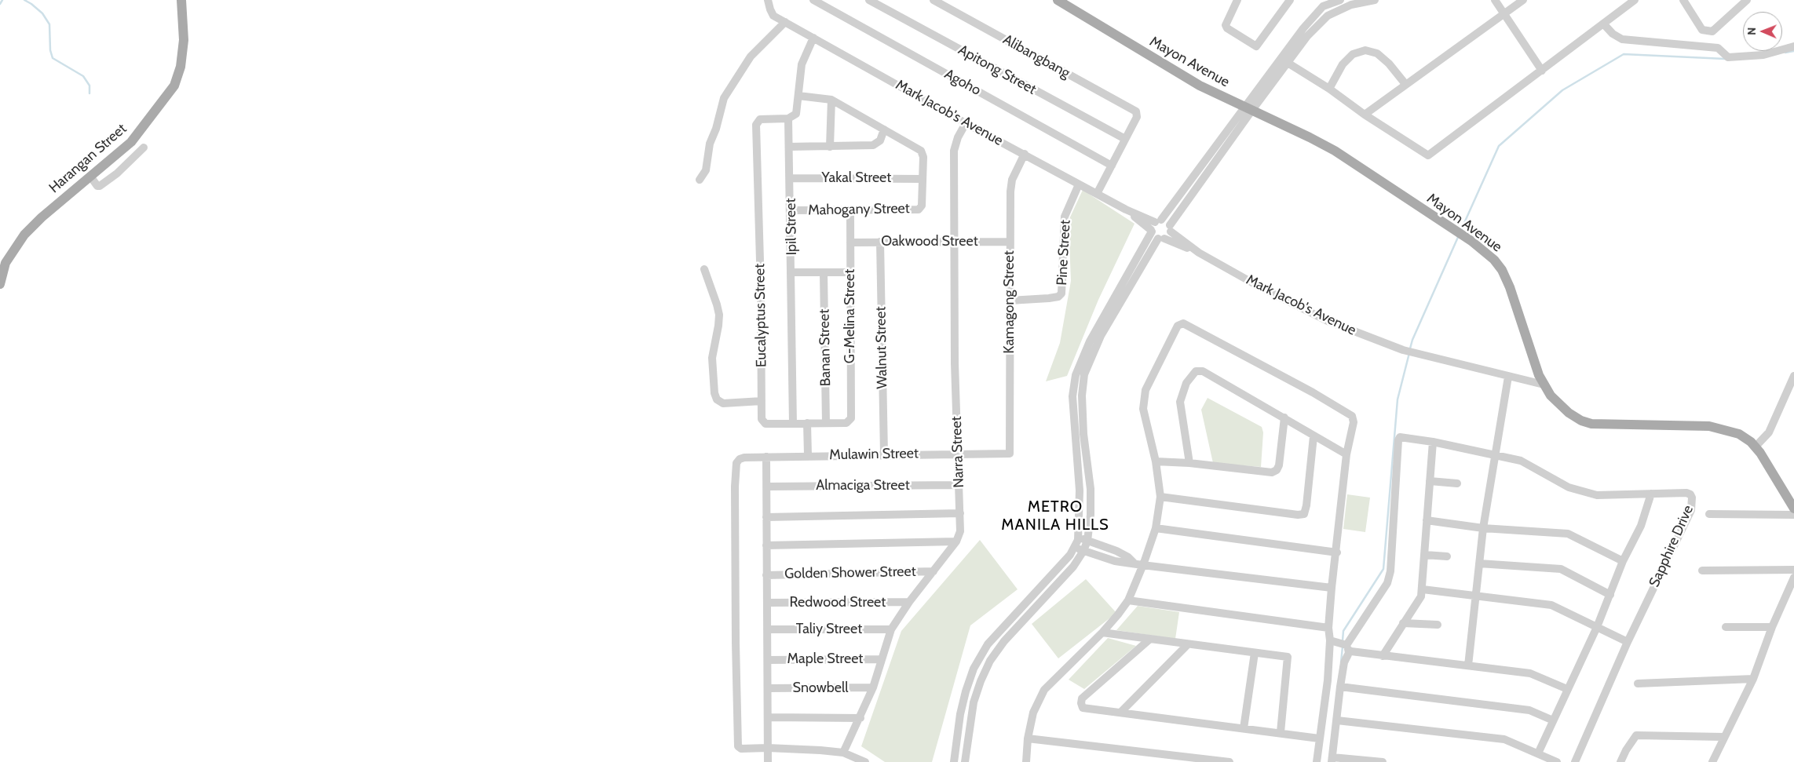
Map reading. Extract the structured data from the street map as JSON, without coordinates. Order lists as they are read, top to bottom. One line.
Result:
{"streets":{"main road":["Mayon Avenue","Harangan Street"],"street":["Alibangbang","Apitong Street","Agoho","Mark Jacob's Avenue","Yakal Street","Mahogany Street","Ipil Street","Oakwood Street","Pine Street","Kamagong Street","Eucalyptus Street","G-Melina Street","Banan Street","Walnut Street","Narra Street","Mulawin Street","Almaciga Street","Sapphire Drive","Golden Shower Street","Redwood Street","Taliy Street","Maple Street","Snowbell"]},"crossings":[["Alibangbang","Apitong Street"],["Mayon Avenue","Mark Jacob's Avenue"],["Mark Jacob's Avenue","Pine Street"],["Mark Jacob's Avenue","Kamagong Street"],["Mark Jacob's Avenue","Narra Street"],["Yakal Street","Mahogany Street"],["Yakal Street","Ipil Street"],["Mahogany Street","Ipil Street"],["Mahogany Street","G-Melina Street"],["Ipil Street","Eucalyptus Street"],["Oakwood Street","Kamagong Street"],["Oakwood Street","G-Melina Street"],["Oakwood Street","Walnut Street"],["Oakwood Street","Narra Street"],["Pine Street","Kamagong Street"],["Kamagong Street","Mulawin Street"],["Eucalyptus Street","G-Melina Street"],["Eucalyptus Street","Banan Street"],["Walnut Street","Mulawin Street"],["Narra Street","Mulawin Street"],["Narra Street","Almaciga Street"],["Narra Street","Golden Shower Street"],["Narra Street","Redwood Street"],["Narra Street","Taliy Street"],["Narra Street","Maple Street"],["Narra Street","Snowbell"]],"districts":["METRO MANILA HILLS"],"north":"left"}
